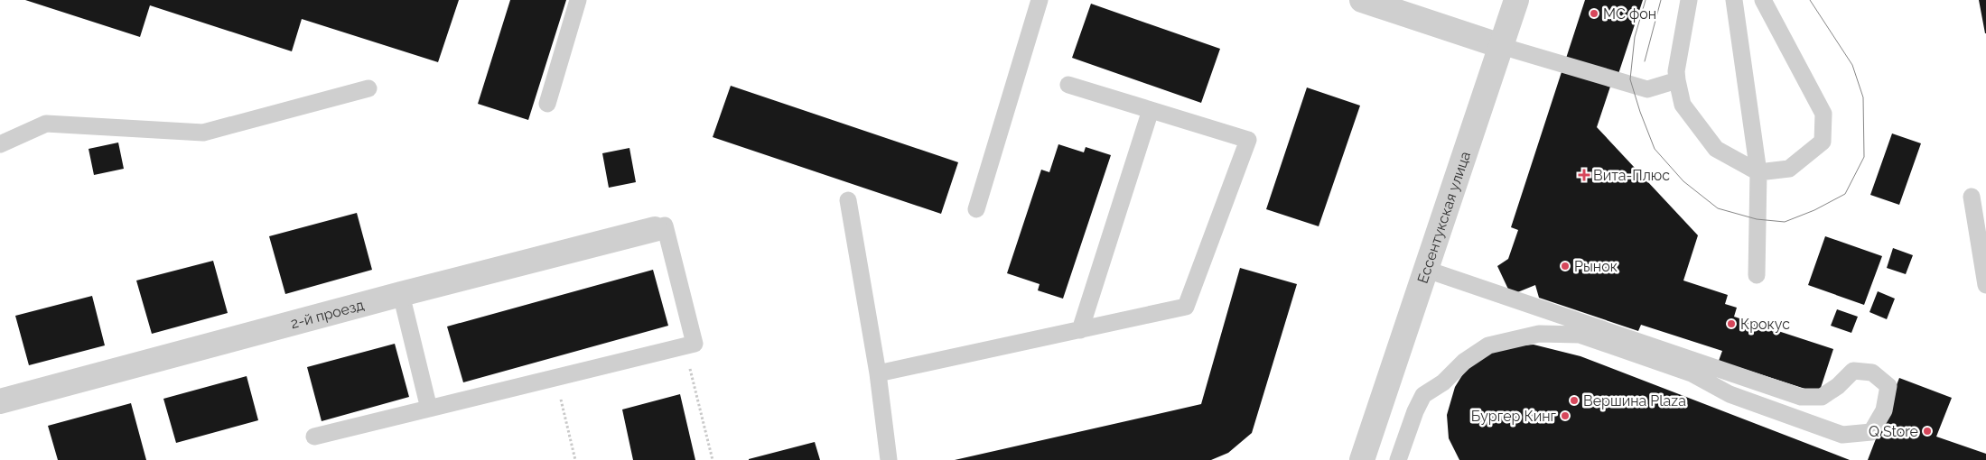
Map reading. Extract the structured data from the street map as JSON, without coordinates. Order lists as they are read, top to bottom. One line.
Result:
{"streets":{"street":["Ессентукская улица","2-й проезд"]},"places":{"other":["МС фон","Рынок","Крокус","Вершина Plaza","Бургер Кинг","Q Store"],"health":["Вита-Плюс"]}}
